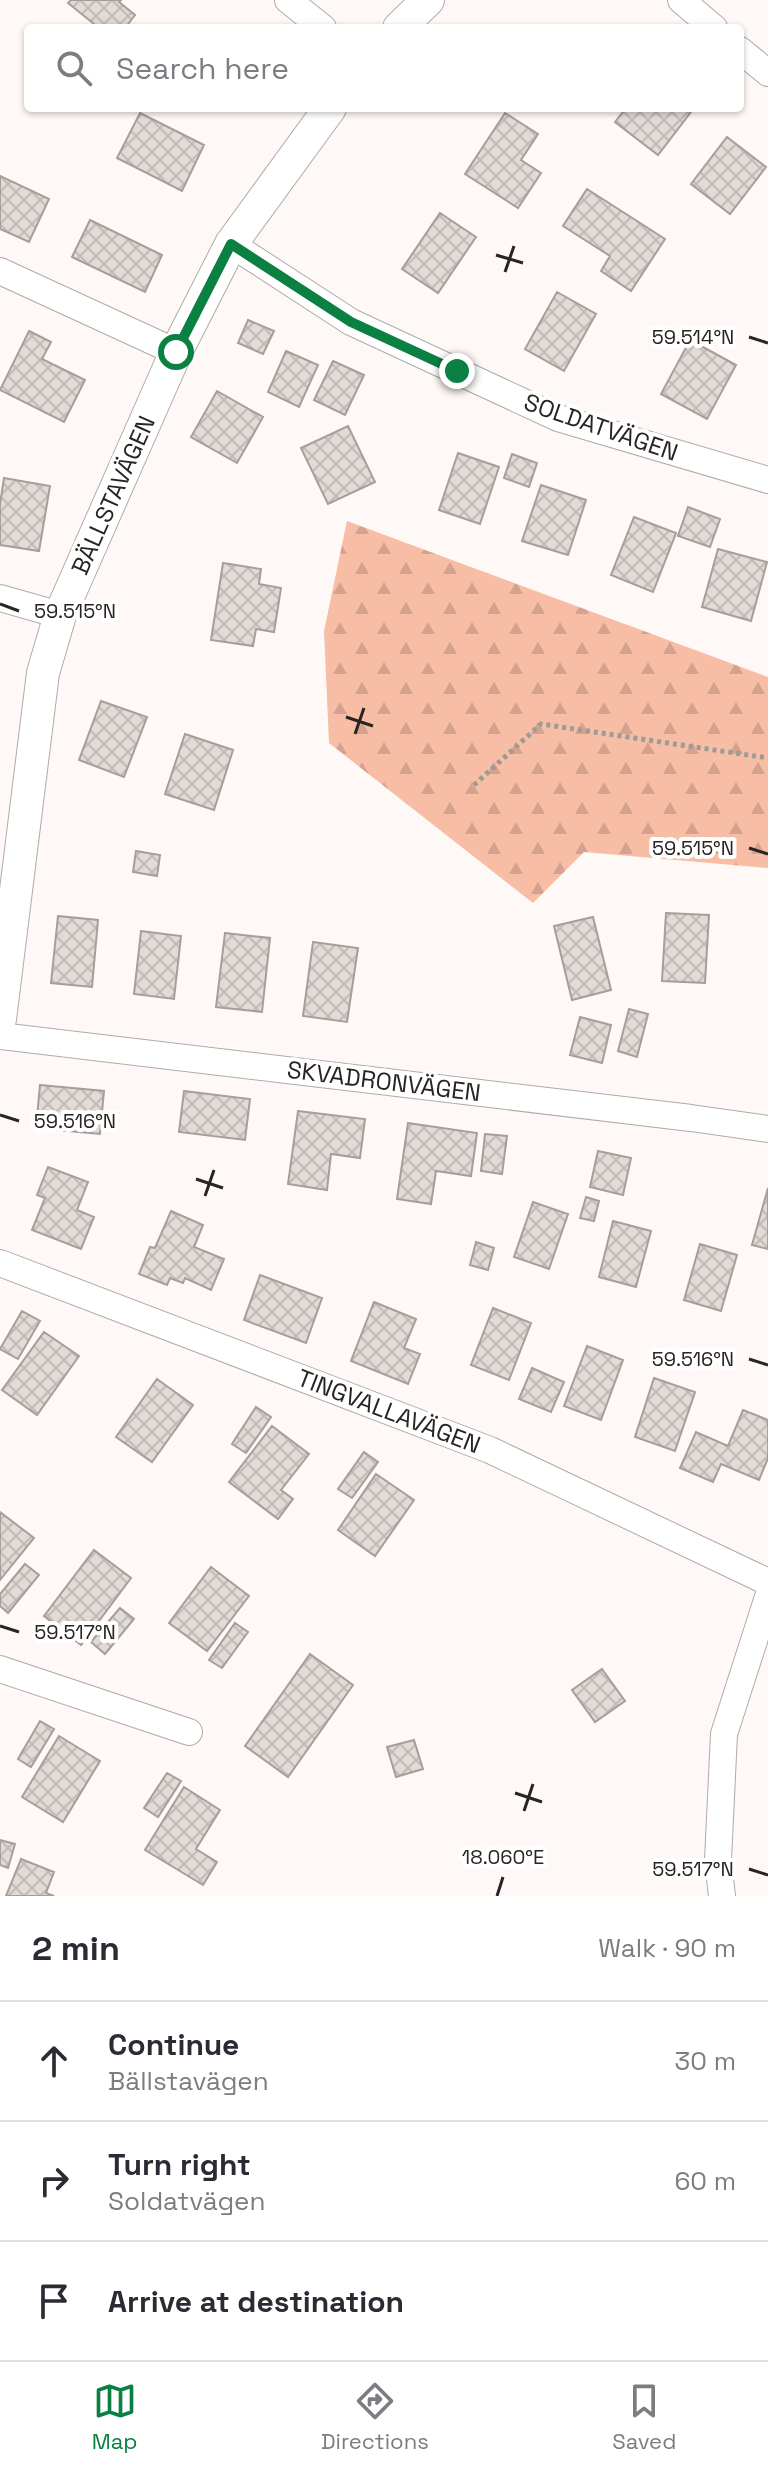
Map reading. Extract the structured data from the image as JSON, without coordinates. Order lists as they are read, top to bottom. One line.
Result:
{"streets":{"street":["SOLDATVÄGEN","BÄLLSTAVÄGEN","SKVADRONVÄGEN","TINGVALLAVÄGEN"]},"crossings":[["SOLDATVÄGEN","BÄLLSTAVÄGEN"]],"page":{"search":"Search here","heading":["2 min","Walk · 90 m"],"list":[["Continue","Bällstavägen","30 m"],["Turn right","Soldatvägen","60 m"],"Arrive at destination"],"nav":["Map","Directions","Saved"]},"coordinates":["59.514°N","59.515°N","59.516°N","59.517°N","18.060°E"]}
